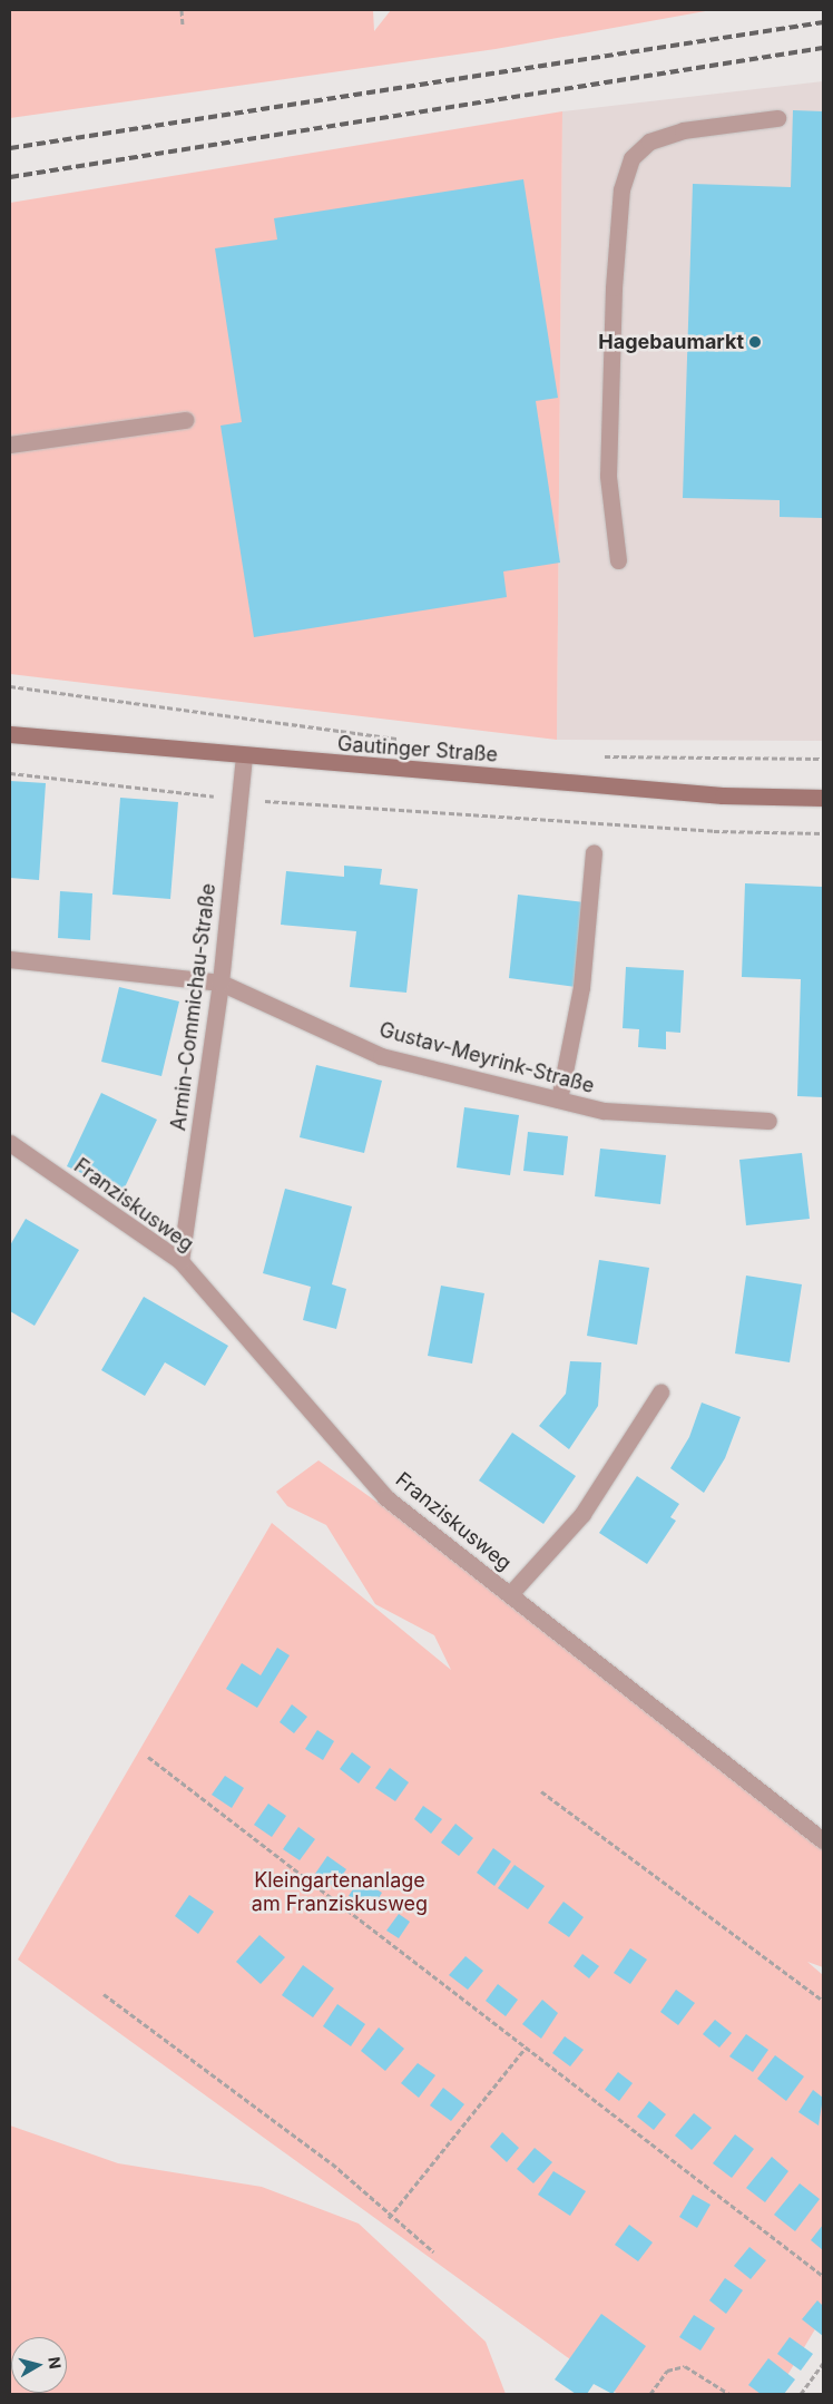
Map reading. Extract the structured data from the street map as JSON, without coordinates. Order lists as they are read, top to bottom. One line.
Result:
{"streets":{"main road":["Gautinger Straße"],"street":["Armin-Commichau-Straße","Gustav-Meyrink-Straße","Franziskusweg"]},"crossings":[["Gautinger Straße","Armin-Commichau-Straße"],["Armin-Commichau-Straße","Gustav-Meyrink-Straße"],["Armin-Commichau-Straße","Franziskusweg"]],"parks":["Kleingartenanlage am Franziskusweg"],"places":["Hagebaumarkt"],"north":"right"}
